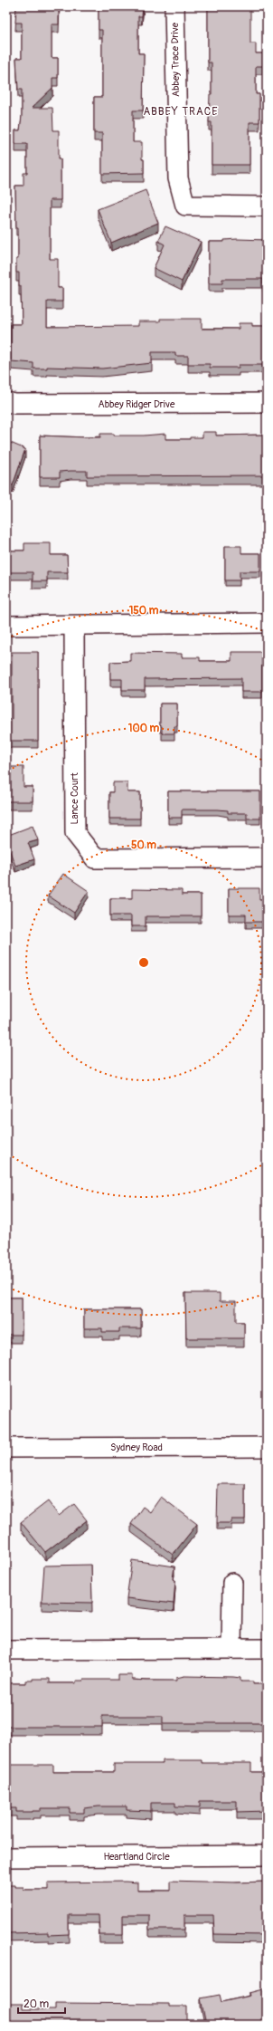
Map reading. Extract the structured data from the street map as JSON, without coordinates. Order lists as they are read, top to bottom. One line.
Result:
{"streets":{"street":["Abbey Trace Drive","Abbey Ridger Drive","Lance Court","Sydney Road","Heartland Circle"]},"districts":["ABBEY TRACE"],"scale_bar":"20 m","rings":["150 m","100 m","50 m"]}
